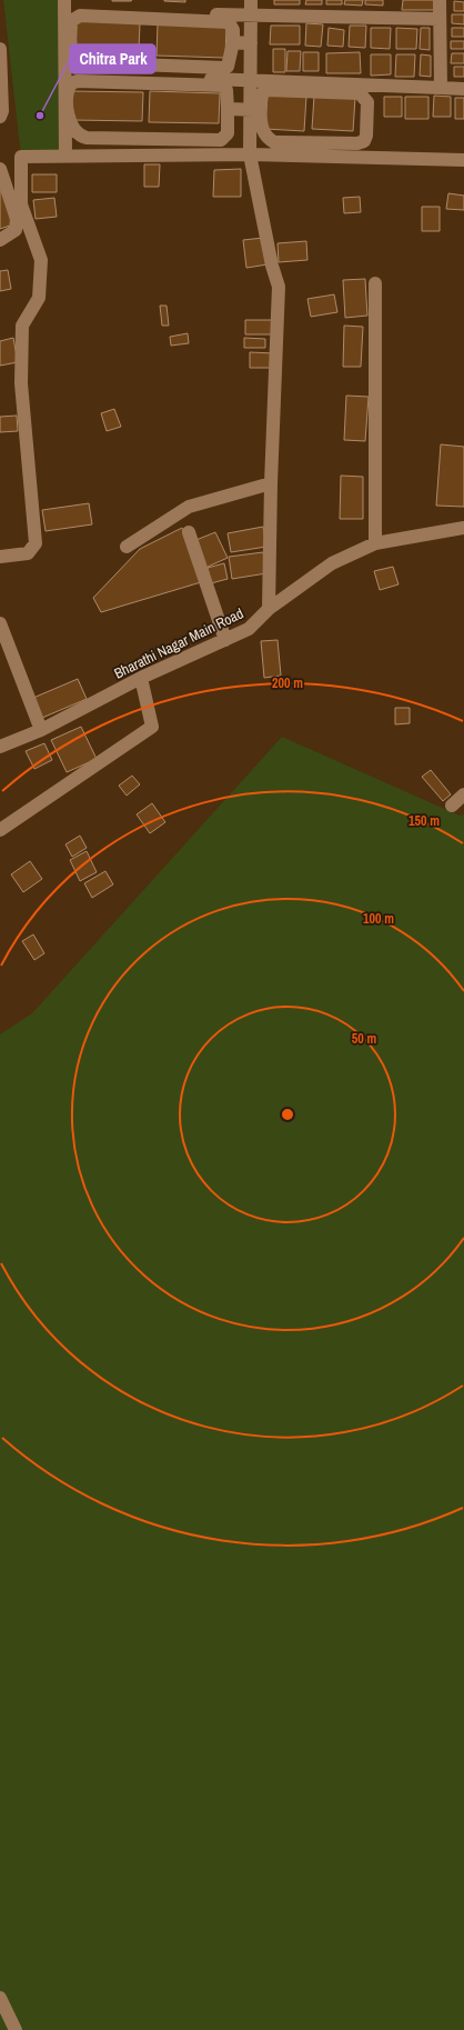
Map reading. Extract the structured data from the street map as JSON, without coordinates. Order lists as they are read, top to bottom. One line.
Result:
{"streets":{"street":["Bharathi Nagar Main Road"]},"places":["Chitra Park"],"rings":["200 m","150 m","100 m","50 m"]}
